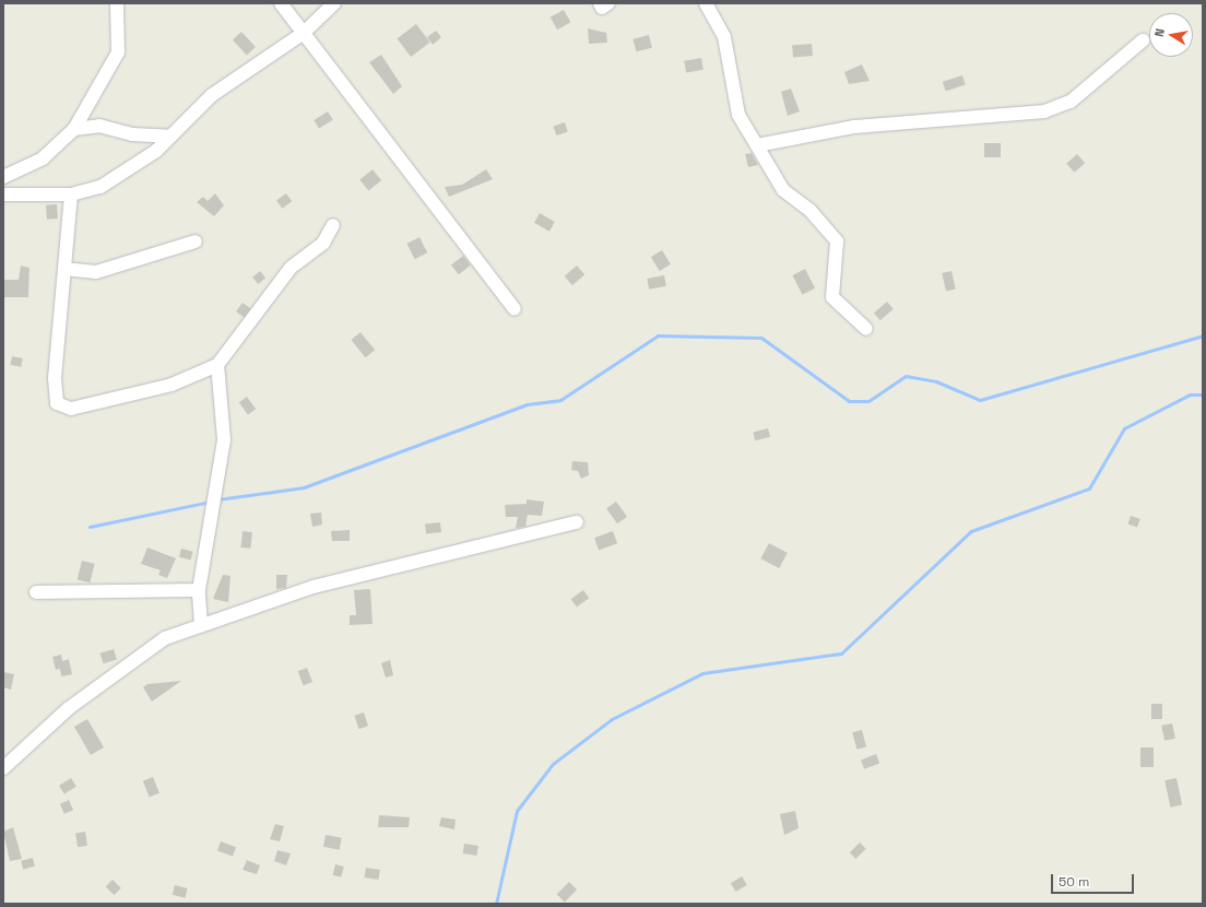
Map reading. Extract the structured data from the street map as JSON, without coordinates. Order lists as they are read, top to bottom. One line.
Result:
{"scale_bar":"50 m","north":"left"}
